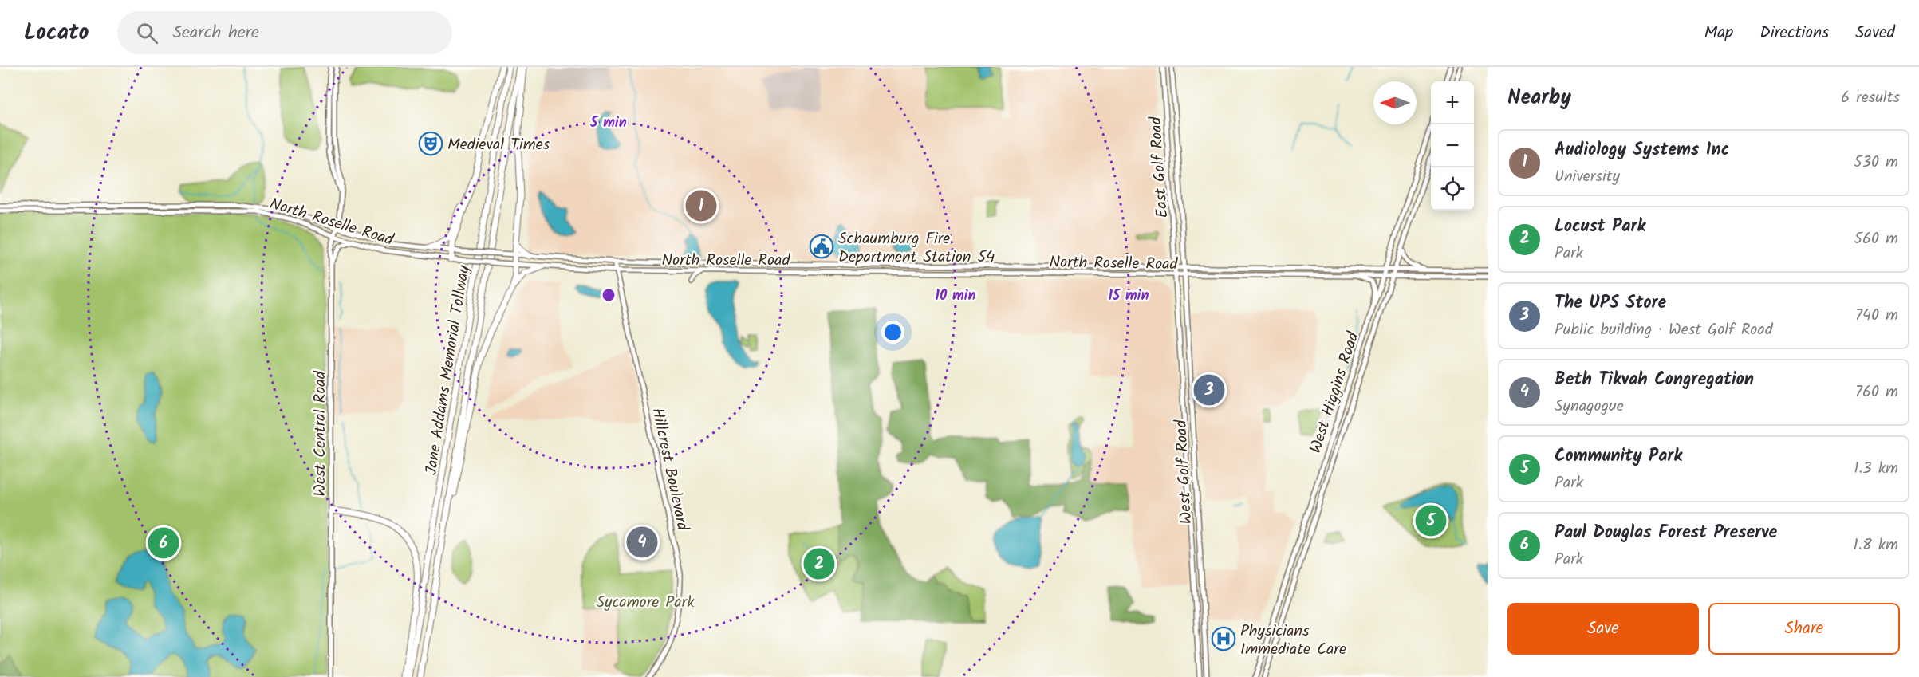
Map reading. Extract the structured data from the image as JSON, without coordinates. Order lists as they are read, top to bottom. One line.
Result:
{"streets":{"highway":["Jane Addams Memorial Tollway"],"main road":["East Golf Road","North Roselle Road","West Higgins Road","West Central Road","Hillcrest Boulevard","West Golf Road"]},"crossings":[["East Golf Road","North Roselle Road"],["East Golf Road","West Golf Road"],["North Roselle Road","West Higgins Road"],["North Roselle Road","West Central Road"],["North Roselle Road","Hillcrest Boulevard"],["North Roselle Road","West Golf Road"]],"parks":["Sycamore Park"],"places":{"theatre":["Medieval Times"],"public building":["Schaumburg Fire Department Station 54"],"hospital":["Physicians Immediate Care"]},"north":"left","page":{"header":"Locato","search":"Search here","nav":["Map","Directions","Saved"],"heading":["Nearby","6 results"],"map_buttons":["+","−"],"list":[{"mark":"1","name":"Audiology Systems Inc","note":"University","value":"530 m"},{"mark":"2","name":"Locust Park","note":"Park","value":"560 m"},{"mark":"3","name":"The UPS Store","note":"Public building · West Golf Road","value":"740 m"},{"mark":"4","name":"Beth Tikvah Congregation","note":"Synagogue","value":"760 m"},{"mark":"5","name":"Community Park","note":"Park","value":"1.3 km"},{"mark":"6","name":"Paul Douglas Forest Preserve","note":"Park","value":"1.8 km"}],"pins":["1","3","5","4","6","2"],"buttons":["Save","Share"]},"rings":["5 min","10 min","15 min"]}
